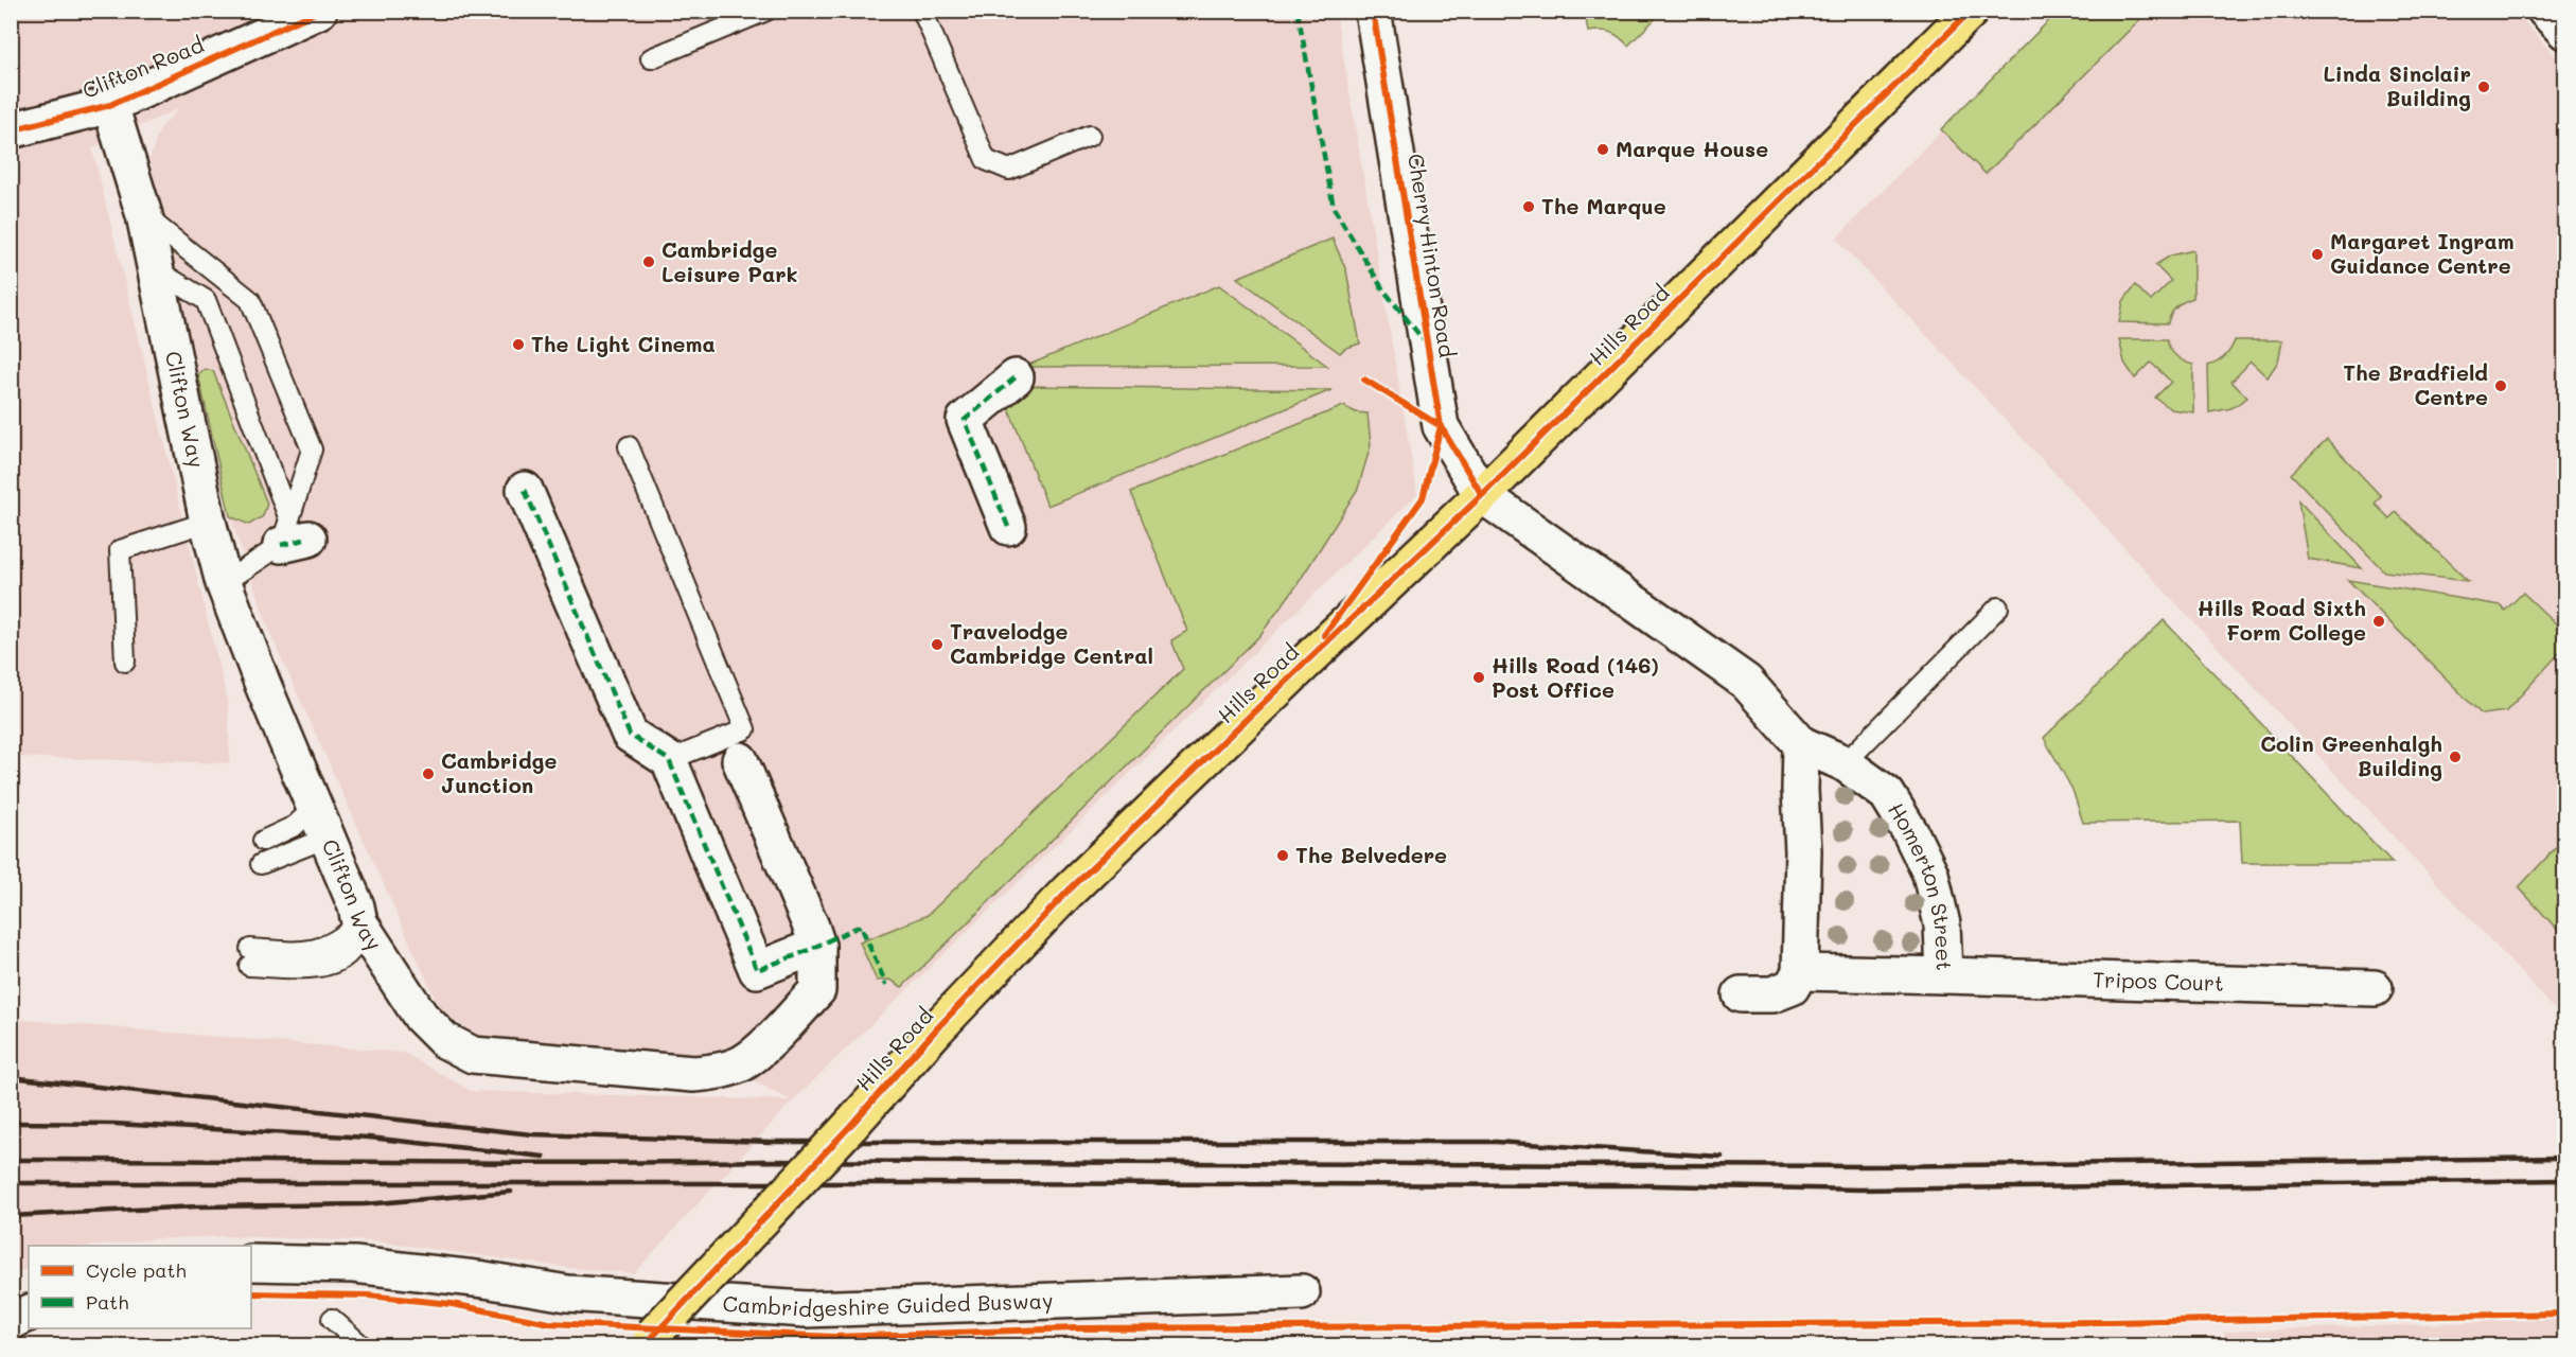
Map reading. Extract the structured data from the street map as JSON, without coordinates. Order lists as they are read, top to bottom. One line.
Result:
{"streets":{"main road":["Hills Road"],"street":["Clifton Road","Cherry Hinton Road","Clifton Way","Homerton Street","Tripos Court","Cambridgeshire Guided Busway"]},"crossings":[["Clifton Road","Clifton Way"],["Cherry Hinton Road","Hills Road"],["Cherry Hinton Road","Homerton Street"],["Hills Road","Homerton Street"],["Homerton Street","Tripos Court"]],"places":["Linda Sinclair Building","Marque House","The Marque","Margaret Ingram Guidance Centre","Cambridge Leisure Park","The Light Cinema","The Bradfield Centre","Hills Road Sixth Form College","Travelodge Cambridge Central","Hills Road (146) Post Office","Colin Greenhalgh Building","Cambridge Junction","The Belvedere"],"legend":["Cycle path","Path"]}
